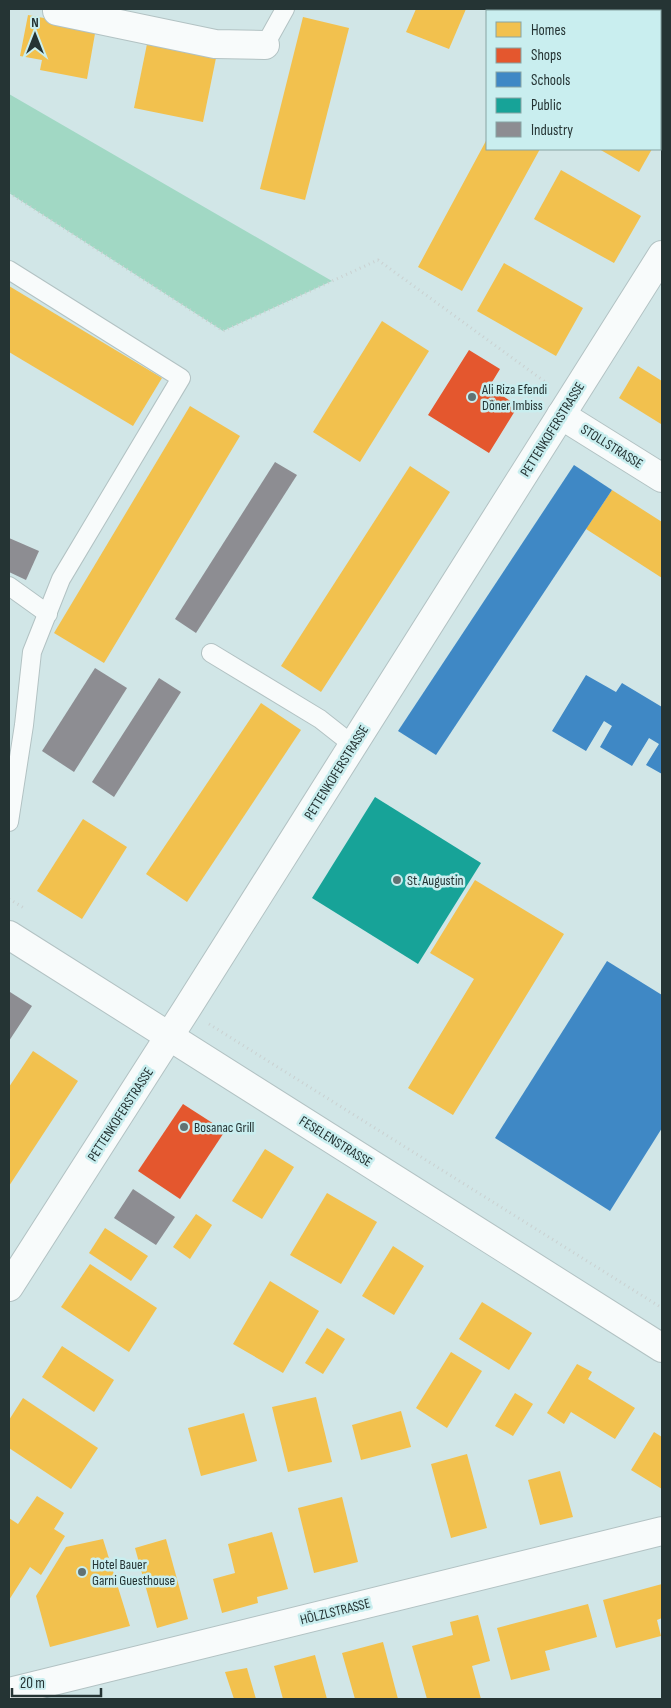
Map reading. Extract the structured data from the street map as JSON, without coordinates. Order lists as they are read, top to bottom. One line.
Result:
{"streets":{"street":["PETTENKOFERSTRASSE","STOLLSTRASSE","FESELENSTRASSE","HÖLZLSTRASSE"]},"crossings":[["PETTENKOFERSTRASSE","STOLLSTRASSE"],["PETTENKOFERSTRASSE","FESELENSTRASSE"]],"places":["Ali Riza Efendi Döner Imbiss","St. Augustin","Bosanac Grill","Hotel Bauer Garni Guesthouse"],"legend":["Homes","Shops","Schools","Public","Industry"],"scale_bar":"20 m","north":"top"}
